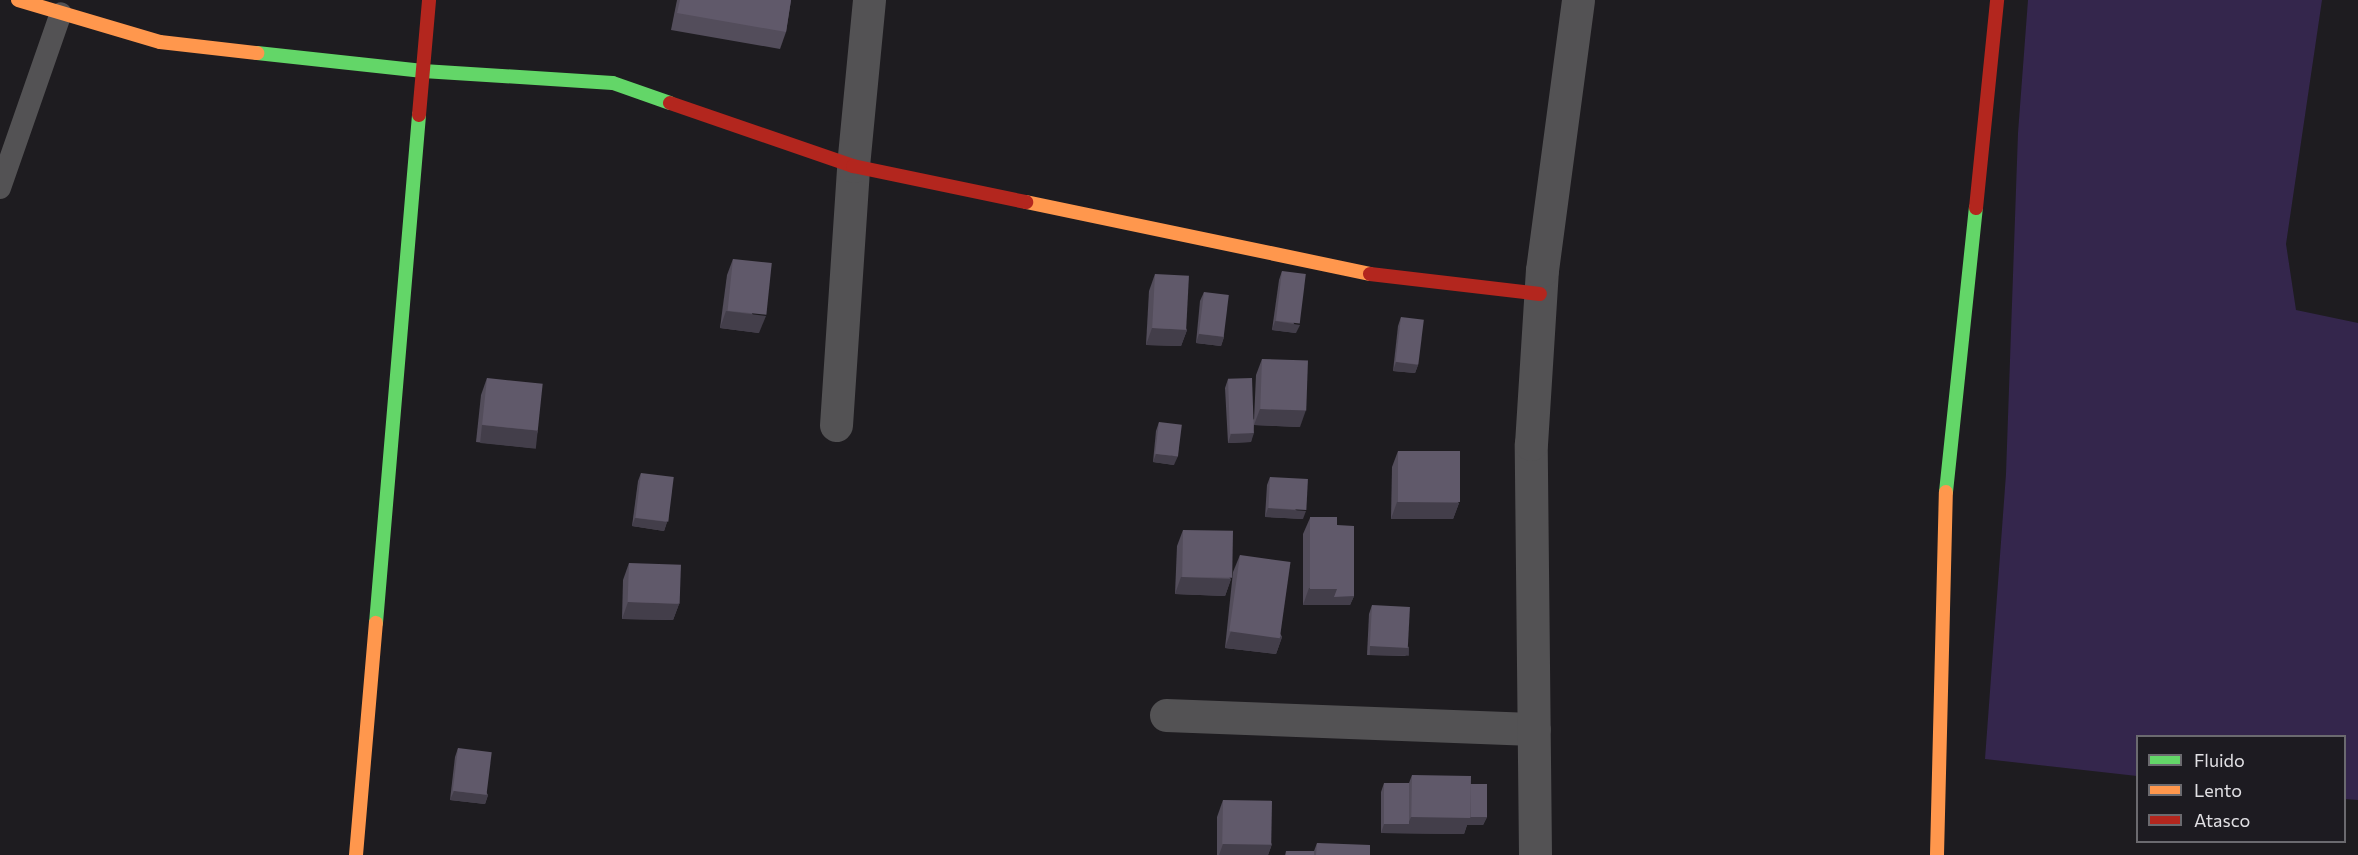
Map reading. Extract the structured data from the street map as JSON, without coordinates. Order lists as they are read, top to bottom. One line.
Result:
{"legend":["Fluido","Lento","Atasco"]}
